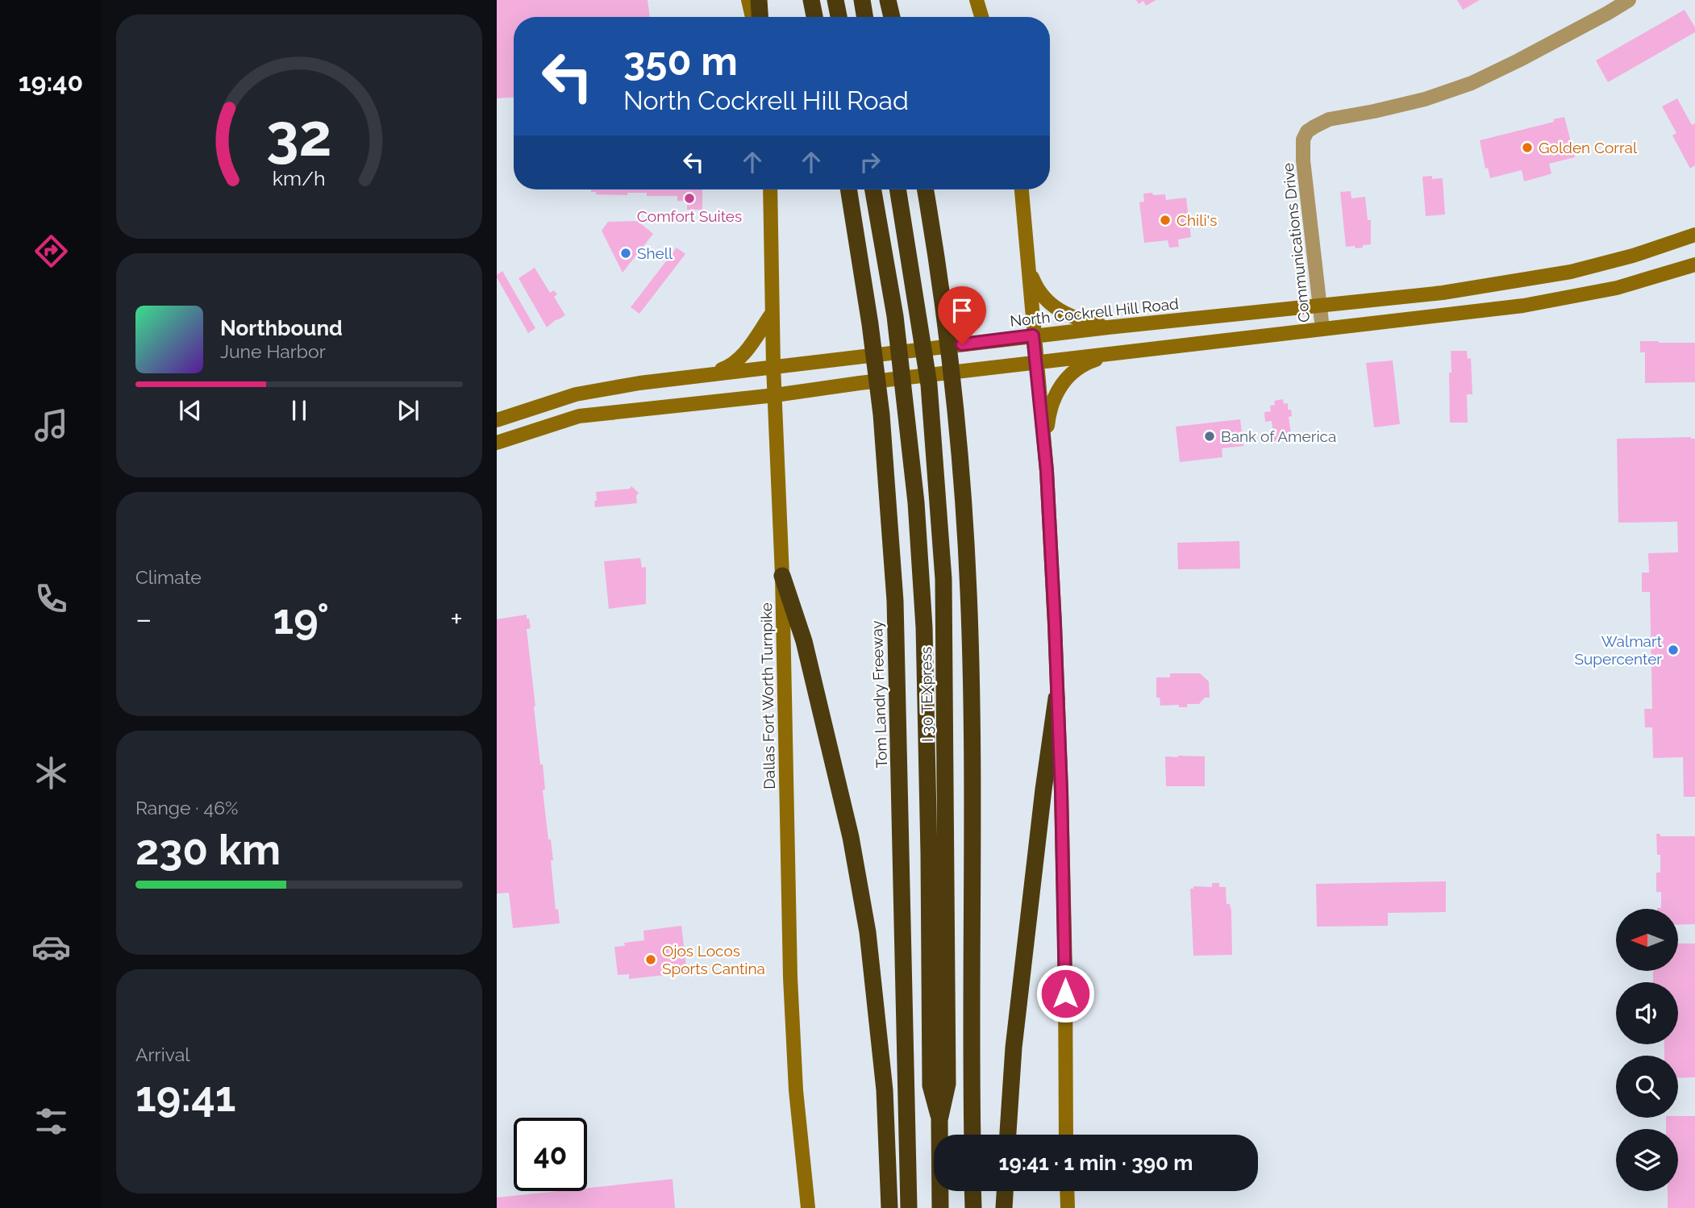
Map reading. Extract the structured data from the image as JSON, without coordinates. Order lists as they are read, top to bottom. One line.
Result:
{"streets":{"highway":["Tom Landry Freeway","I 30 TEXpress"],"main road":["North Cockrell Hill Road","Dallas Fort Worth Turnpike"],"street":["Communications Drive"]},"crossings":[["Communications Drive","North Cockrell Hill Road"],["North Cockrell Hill Road","Dallas Fort Worth Turnpike"]],"places":["Golden Corral","Comfort Suites","Chili's","Shell","Bank of America","Walmart Supercenter","Ojos Locos Sports Cantina"],"north":"left","page":{"tabs":"19:40","turn":["350 m","North Cockrell Hill Road"],"song":["Northbound","June Harbor"],"tile":["Climate",["Range · 46%","230 km"],["Arrival","19:41"]],"heat":["−","19°","+"],"limit":"40","trip":"19:41 · 1 min · 390 m","gauge":["32","km/h"]}}
